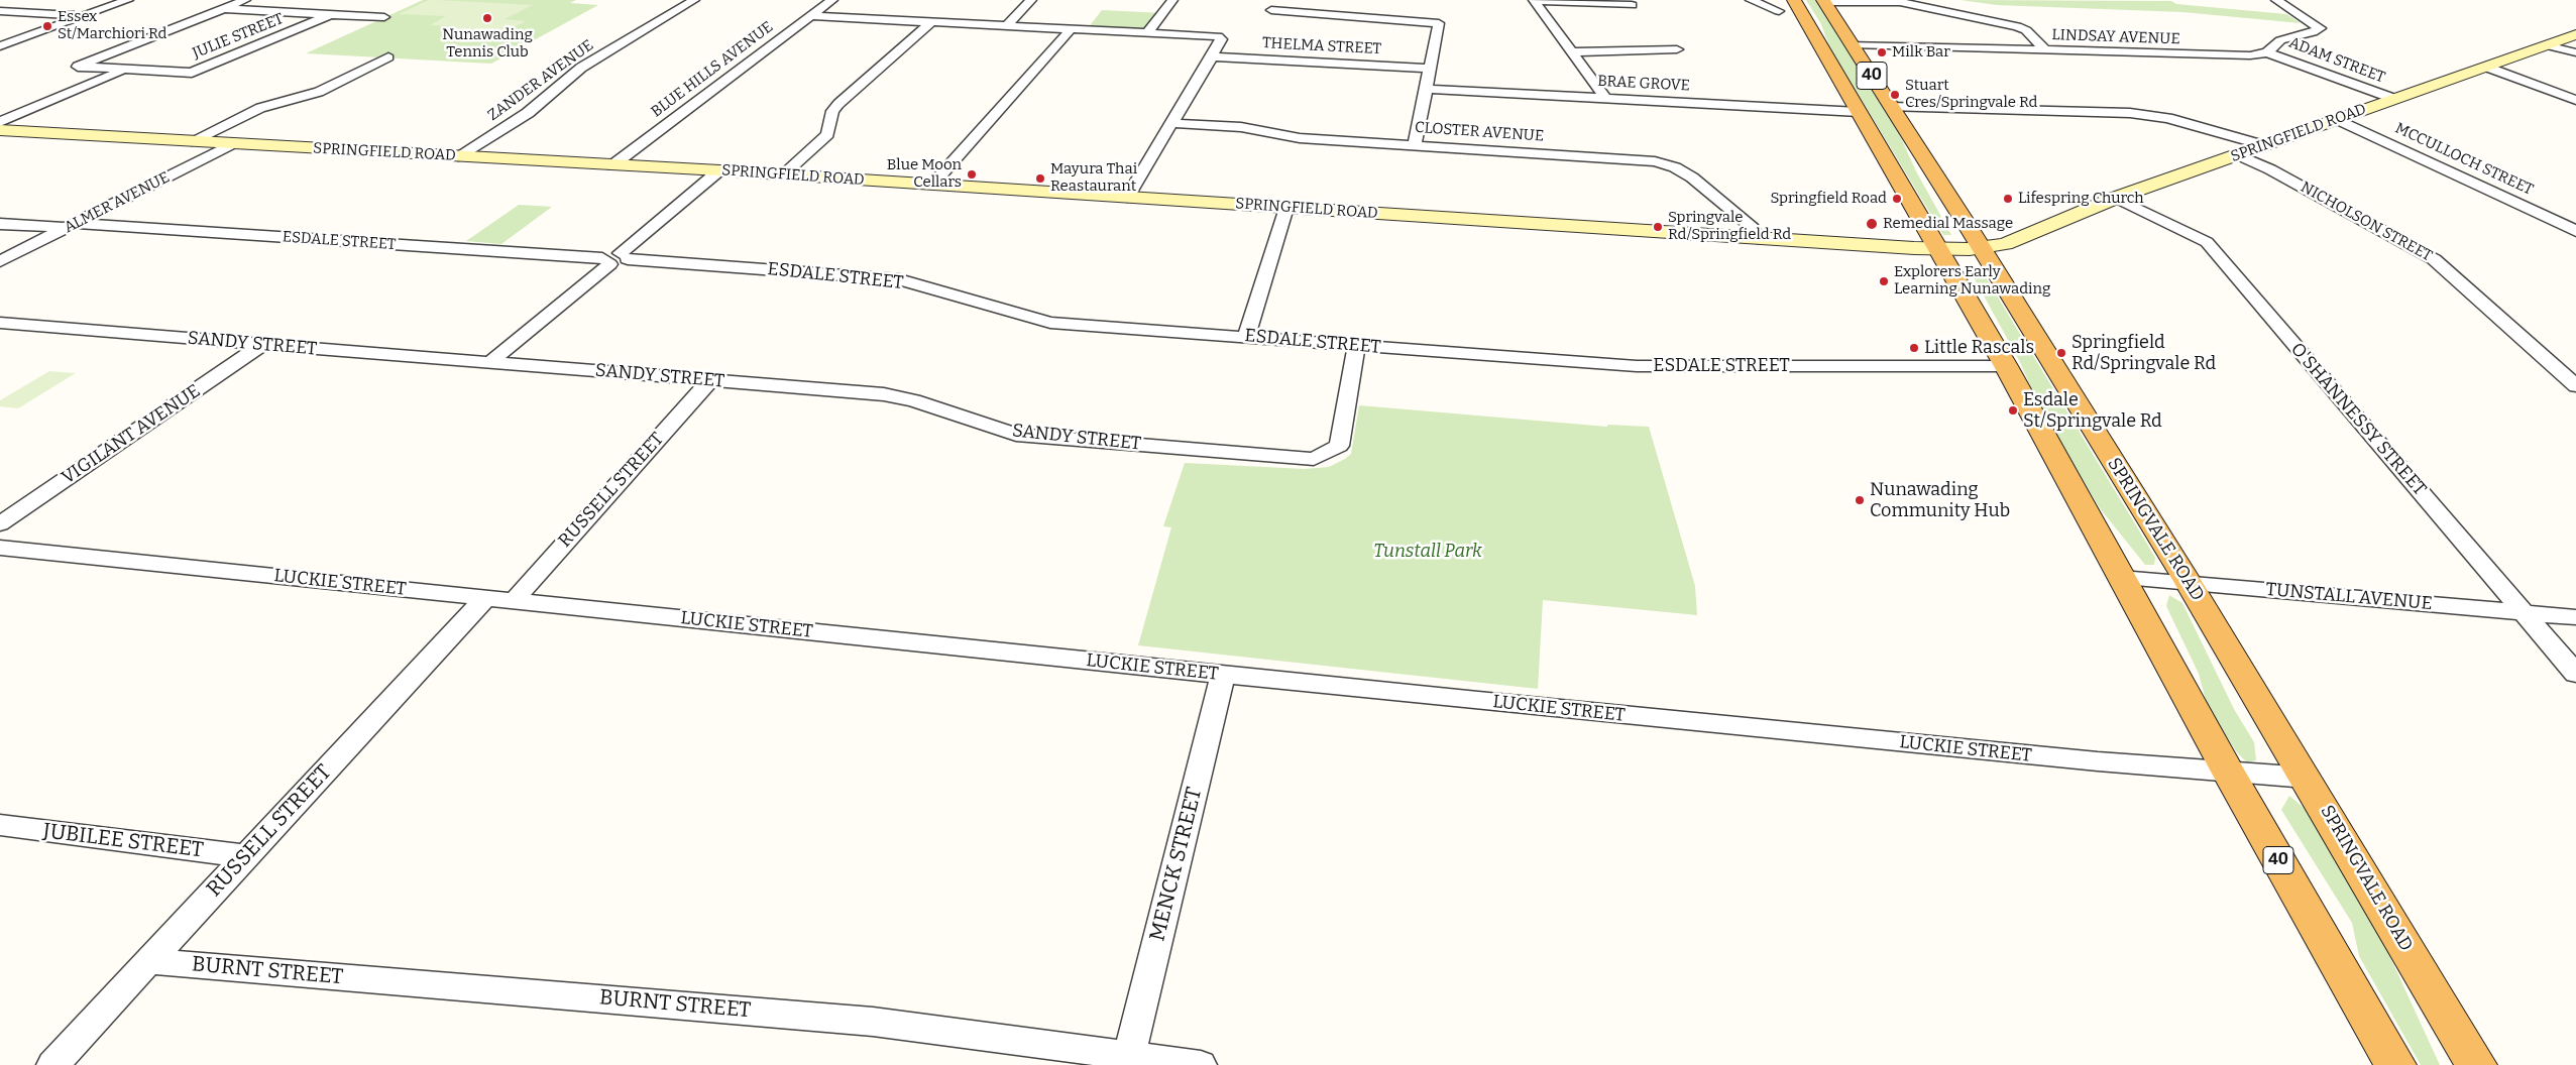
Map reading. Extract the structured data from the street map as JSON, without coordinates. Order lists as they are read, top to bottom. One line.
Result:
{"streets":{"highway":["40","SPRINGVALE ROAD"],"main road":["SPRINGFIELD ROAD"],"street":["JULIE STREET","LINDSAY AVENUE","THELMA STREET","ADAM STREET","BLUE HILLS AVENUE","ZANDER AVENUE","BRAE GROVE","CLOSTER AVENUE","MCCULLOCH STREET","ALMER AVENUE","NICHOLSON STREET","ESDALE STREET","SANDY STREET","O'SHANNESSY STREET","VIGILANT AVENUE","RUSSELL STREET","LUCKIE STREET","TUNSTALL AVENUE","JUBILEE STREET","MENCK STREET","BURNT STREET"]},"crossings":[["LINDSAY AVENUE","ADAM STREET"],["LINDSAY AVENUE","SPRINGVALE ROAD"],["ADAM STREET","SPRINGFIELD ROAD"],["BLUE HILLS AVENUE","SPRINGFIELD ROAD"],["40","BRAE GROVE"],["40","SPRINGFIELD ROAD"],["40","ESDALE STREET"],["40","LUCKIE STREET"],["40","TUNSTALL AVENUE"],["ZANDER AVENUE","SPRINGFIELD ROAD"],["CLOSTER AVENUE","SPRINGFIELD ROAD"],["SPRINGFIELD ROAD","MCCULLOCH STREET"],["SPRINGFIELD ROAD","ALMER AVENUE"],["SPRINGFIELD ROAD","NICHOLSON STREET"],["SPRINGFIELD ROAD","O'SHANNESSY STREET"],["SPRINGFIELD ROAD","SPRINGVALE ROAD"],["ALMER AVENUE","ESDALE STREET"],["ESDALE STREET","SANDY STREET"],["SANDY STREET","VIGILANT AVENUE"],["SANDY STREET","RUSSELL STREET"],["O'SHANNESSY STREET","TUNSTALL AVENUE"],["RUSSELL STREET","LUCKIE STREET"],["RUSSELL STREET","JUBILEE STREET"],["RUSSELL STREET","BURNT STREET"],["SPRINGVALE ROAD","LUCKIE STREET"],["SPRINGVALE ROAD","TUNSTALL AVENUE"],["LUCKIE STREET","MENCK STREET"],["MENCK STREET","BURNT STREET"]],"parks":["Tunstall Park"],"places":["Nunawading Tennis Club","Essex St/Marchiori Rd","Milk Bar","Stuart Cres/Springvale Rd","Blue Moon Cellars","Mayura Thai Reastaurant","Springfield Road","Lifespring Church","Remedial Massage","Springvale Rd/Springfield Rd","Explorers Early Learning Nunawading","Little Rascals","Springfield Rd/Springvale Rd","Esdale St/Springvale Rd","Nunawading Community Hub"]}
